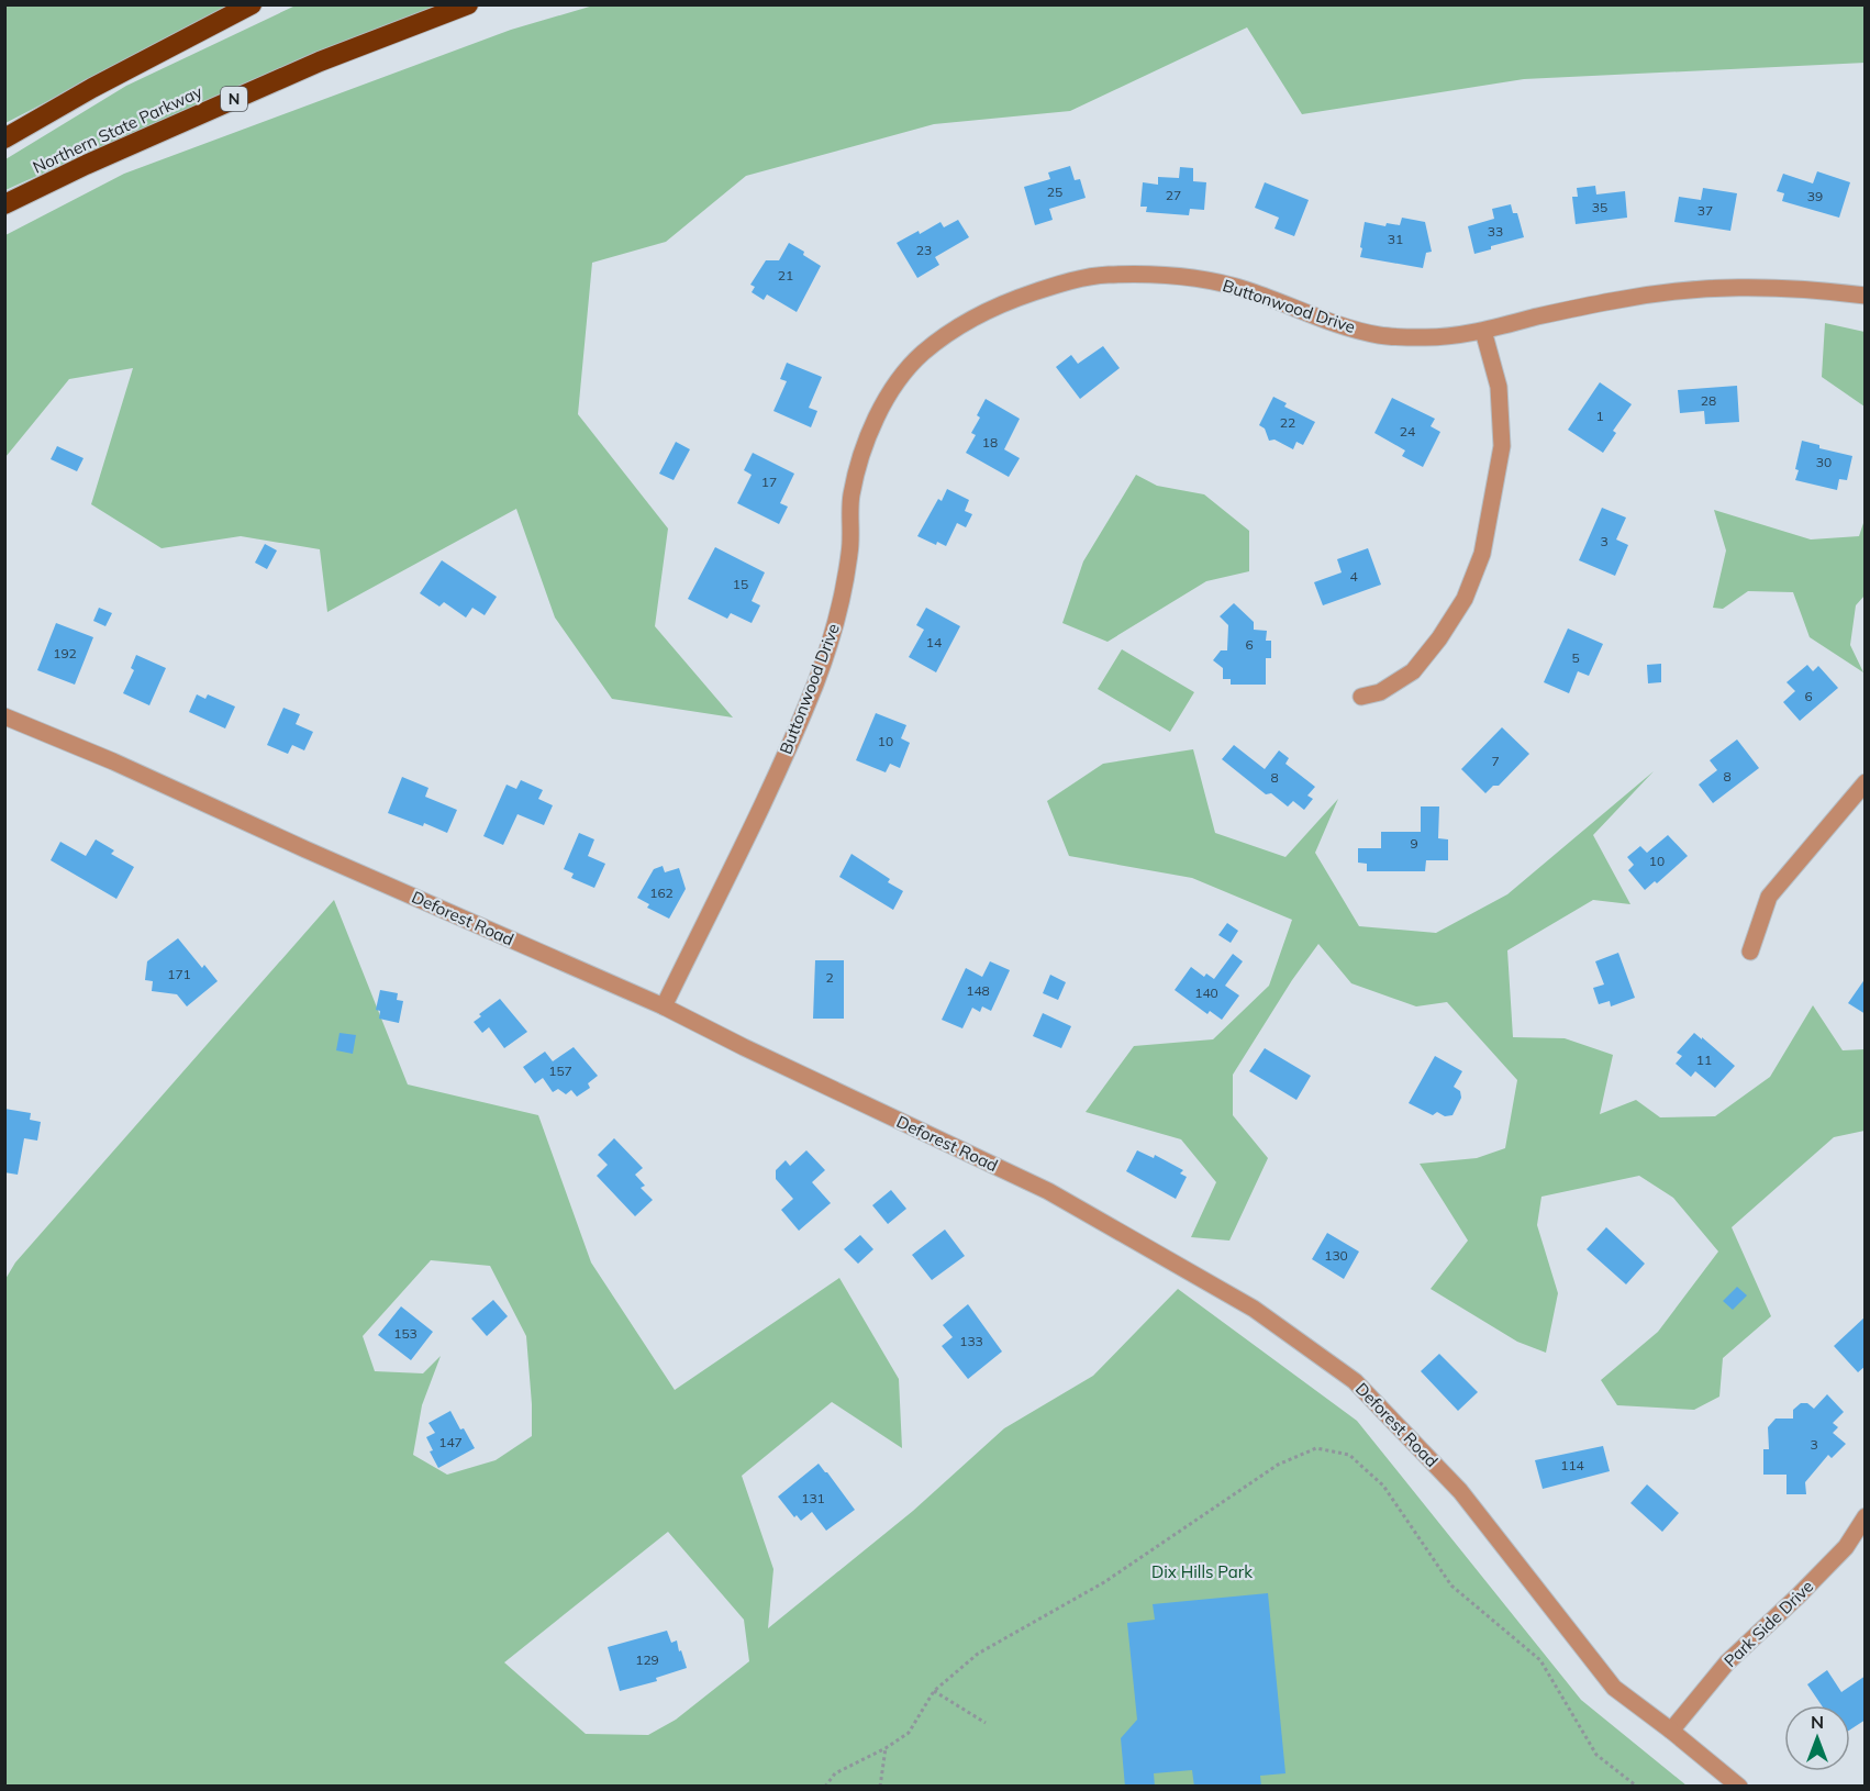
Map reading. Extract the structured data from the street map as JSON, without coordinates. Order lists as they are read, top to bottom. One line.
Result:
{"streets":{"highway":["N","Northern State Parkway"],"street":["Buttonwood Drive","Deforest Road","Park Side Drive"]},"crossings":[["Buttonwood Drive","Deforest Road"],["Deforest Road","Park Side Drive"]],"parks":["Dix Hills Park"],"house_numbers":["25","27","39","35","37","33","31","23","21","28","1","22","24","18","30","17","3","4","15","14","6","192","5","6","10","7","8","8","9","10","162","171","2","148","140","11","157","130","153","133","147","3","114","131","129"],"north":"top"}
